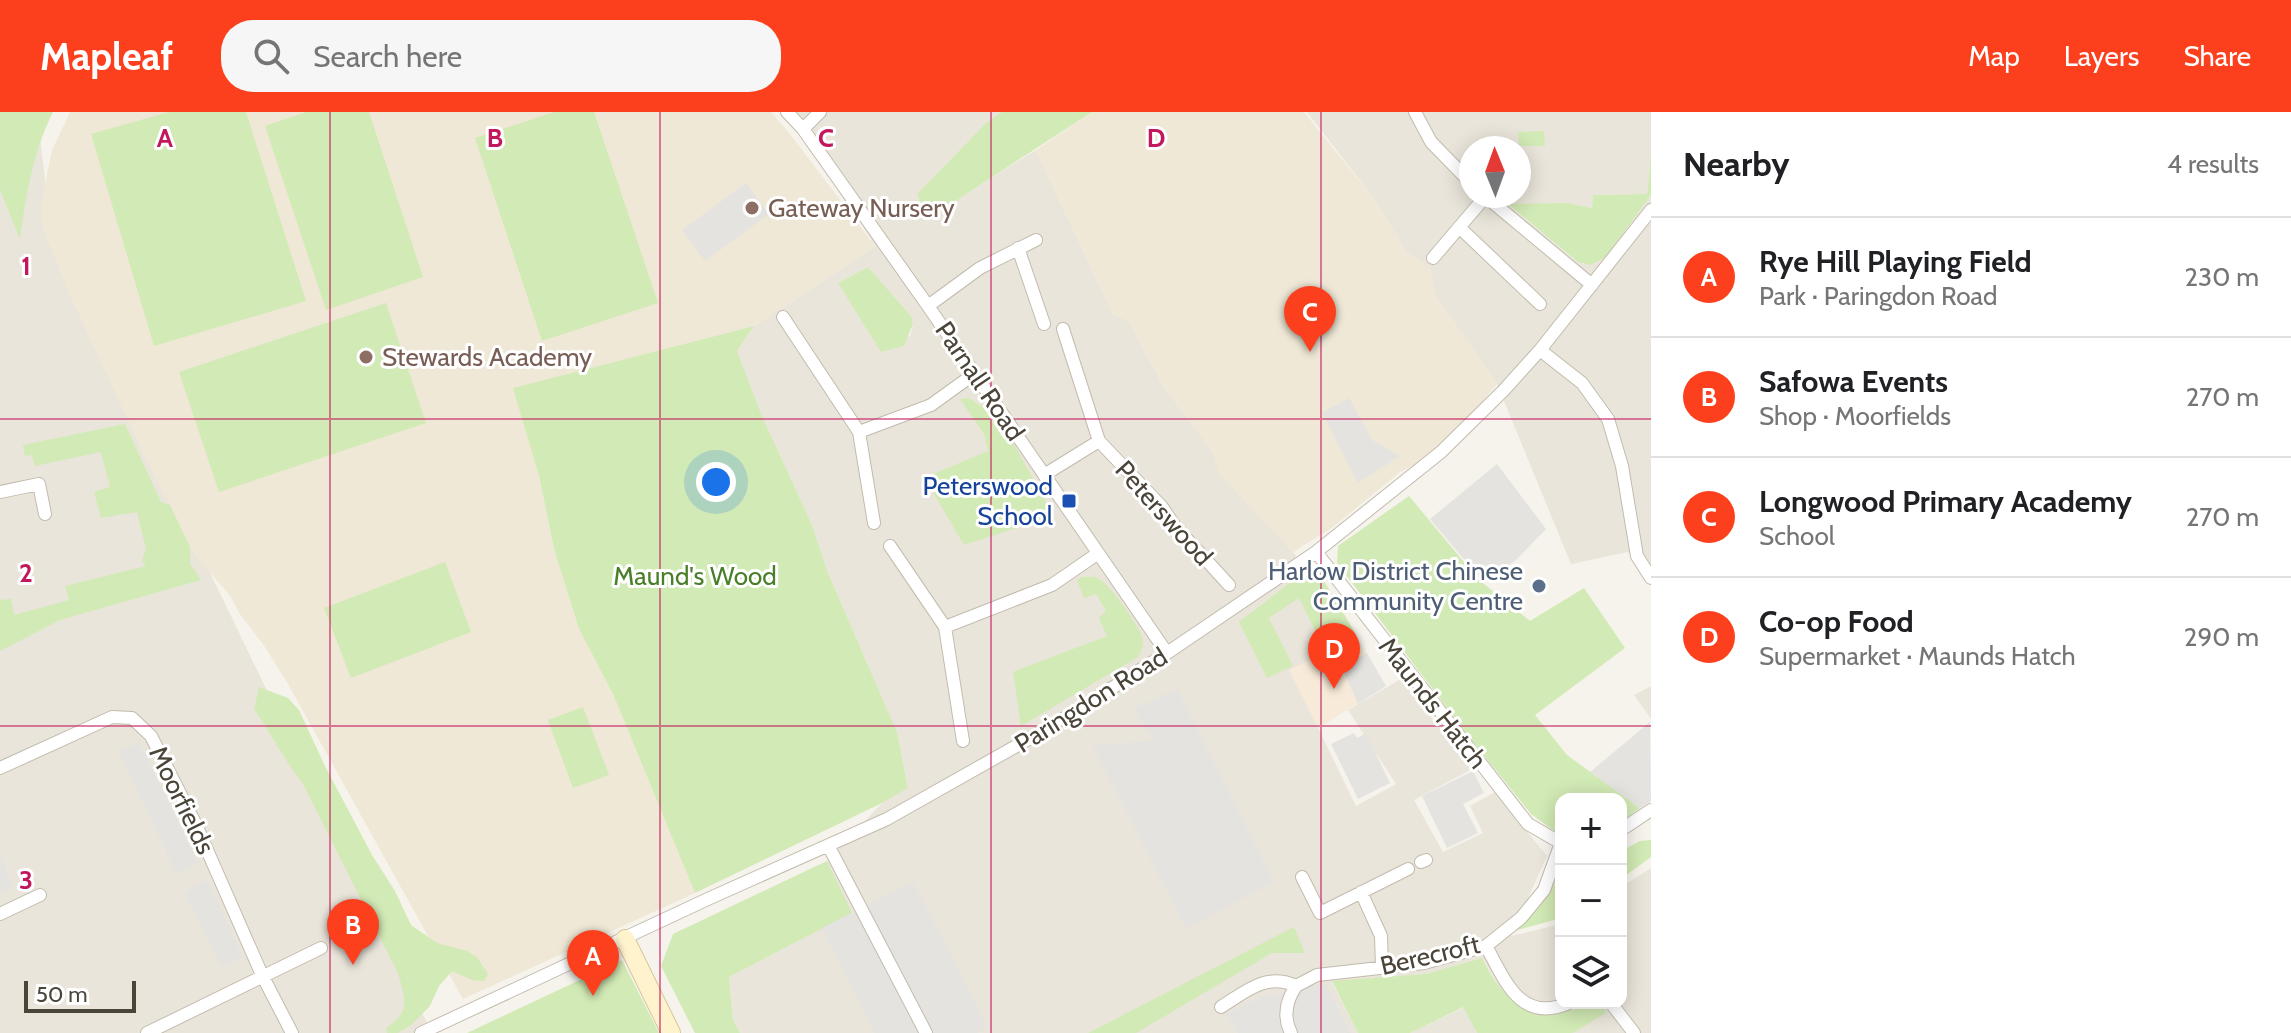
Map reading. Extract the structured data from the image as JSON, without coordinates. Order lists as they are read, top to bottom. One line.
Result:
{"streets":{"street":["Parnall Road","Peterswood","Paringdon Road","Maunds Hatch","Moorfields","Berecroft"]},"crossings":[["Parnall Road","Peterswood"],["Parnall Road","Paringdon Road"],["Paringdon Road","Maunds Hatch"]],"parks":["Maund's Wood"],"places":{"other":["Gateway Nursery","Stewards Academy","Harlow District Chinese Community Centre"],"transit":["Peterswood School"]},"scale_bar":"50 m","north":"top","page":{"header":"Mapleaf","search":"Search here","nav":["Map","Layers","Share"],"heading":["Nearby","4 results"],"list":[{"mark":"A","name":"Rye Hill Playing Field","note":"Park · Paringdon Road","value":"230 m"},{"mark":"B","name":"Safowa Events","note":"Shop · Moorfields","value":"270 m"},{"mark":"C","name":"Longwood Primary Academy","note":"School","value":"270 m"},{"mark":"D","name":"Co-op Food","note":"Supermarket · Maunds Hatch","value":"290 m"}],"pins":["C","D","B","A"],"map_buttons":["+","−"],"scale":"50 m"},"grid":{"columns":["A","B","C","D"],"rows":["1","2","3"]}}
